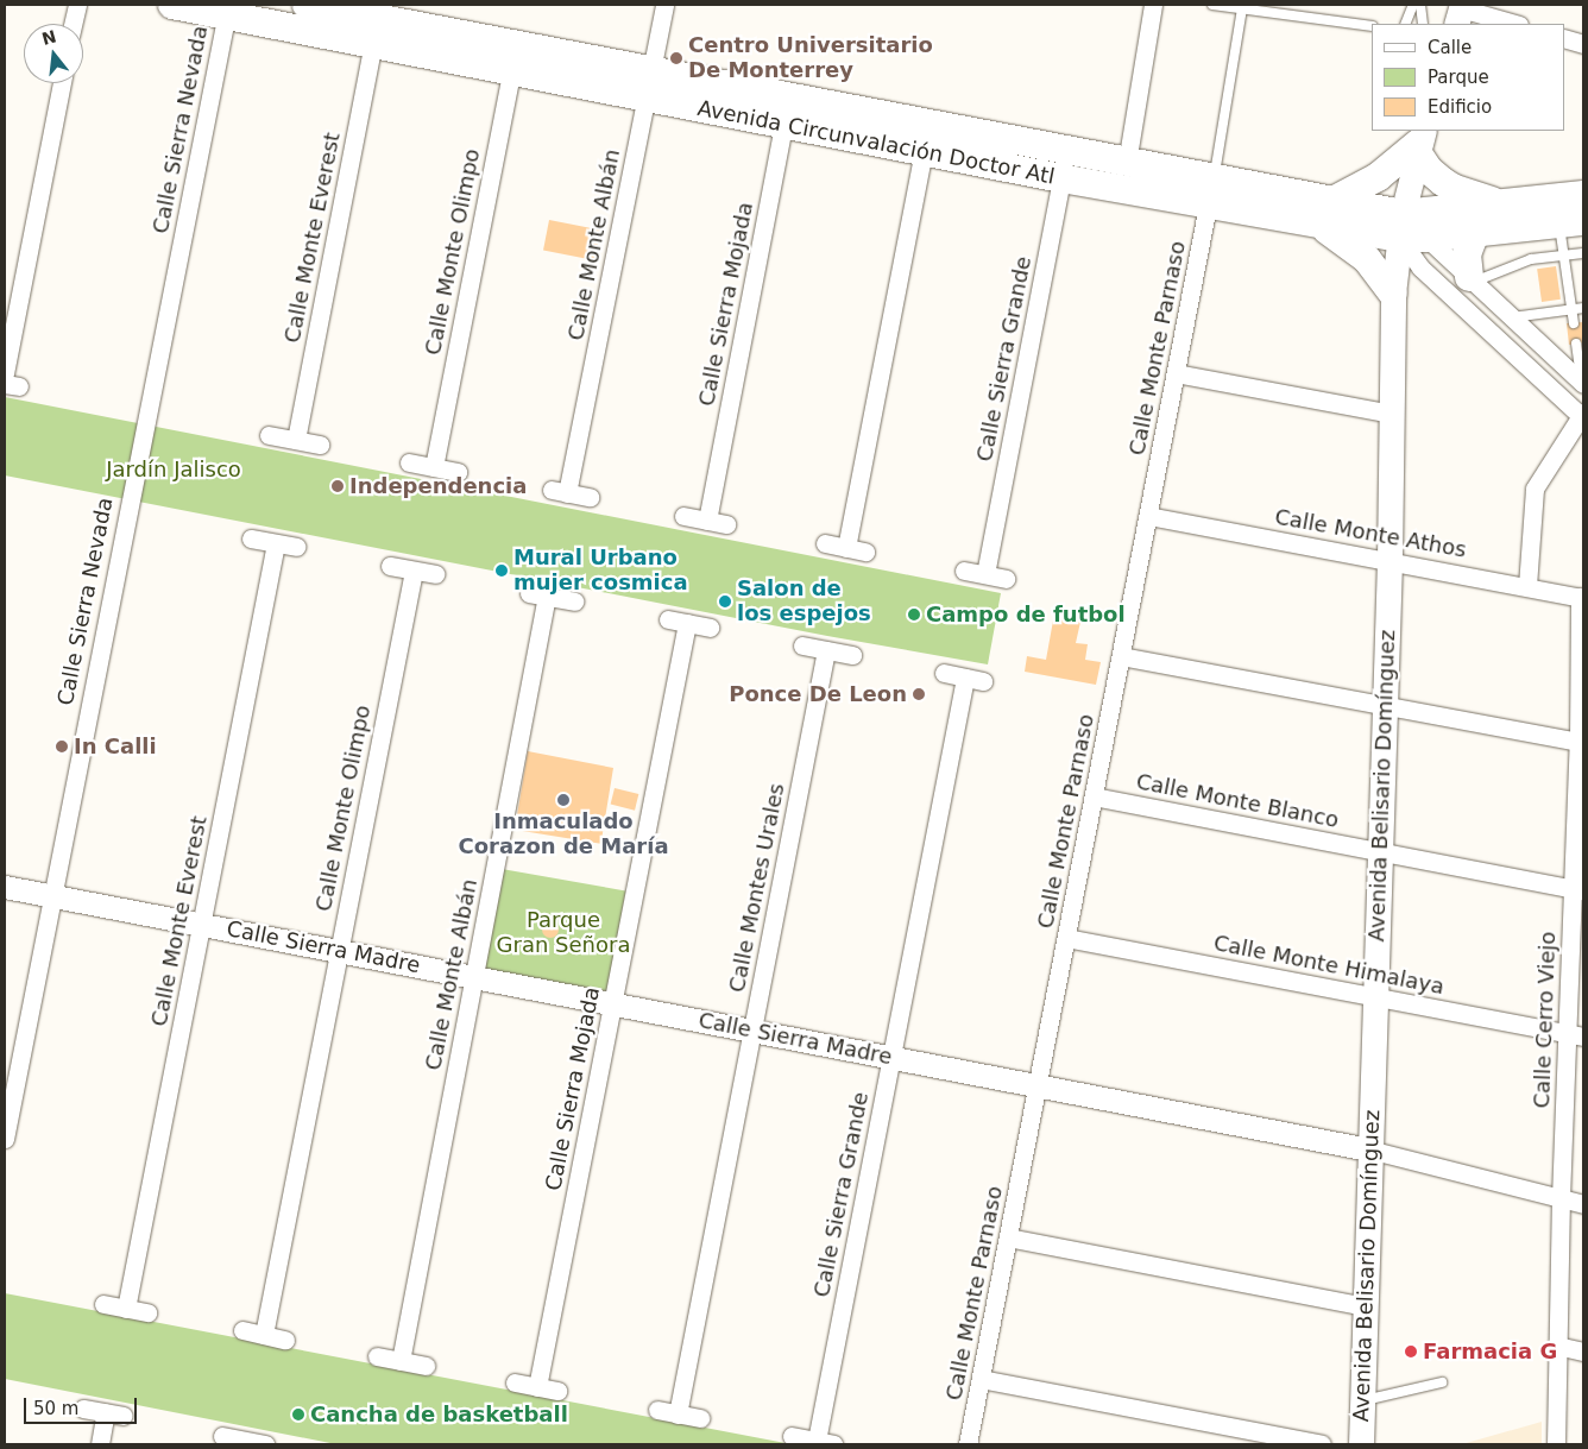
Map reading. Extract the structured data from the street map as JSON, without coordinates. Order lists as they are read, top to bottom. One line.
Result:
{"streets":{"main road":["Avenida Circunvalación Doctor Atl","Avenida Belisario Domínguez"],"street":["Calle Sierra Nevada","Calle Monte Everest","Calle Monte Albán","Calle Monte Olimpo","Calle Sierra Mojada","Calle Monte Parnaso","Calle Sierra Grande","Calle Monte Athos","Calle Monte Blanco","Calle Montes Urales","Calle Sierra Madre","Calle Monte Himalaya","Calle Cerro Viejo"]},"crossings":[["Calle Sierra Nevada","Avenida Circunvalación Doctor Atl"],["Calle Sierra Nevada","Calle Sierra Madre"],["Avenida Circunvalación Doctor Atl","Calle Monte Everest"],["Avenida Circunvalación Doctor Atl","Calle Monte Albán"],["Avenida Circunvalación Doctor Atl","Calle Monte Olimpo"],["Avenida Circunvalación Doctor Atl","Calle Sierra Mojada"],["Avenida Circunvalación Doctor Atl","Calle Monte Parnaso"],["Avenida Circunvalación Doctor Atl","Calle Sierra Grande"],["Avenida Circunvalación Doctor Atl","Avenida Belisario Domínguez"],["Calle Monte Everest","Calle Sierra Madre"],["Calle Monte Albán","Calle Sierra Madre"],["Calle Monte Olimpo","Calle Sierra Madre"],["Calle Sierra Mojada","Calle Sierra Madre"],["Calle Monte Parnaso","Calle Monte Athos"],["Calle Monte Parnaso","Calle Monte Blanco"],["Calle Monte Parnaso","Calle Sierra Madre"],["Calle Monte Parnaso","Calle Monte Himalaya"],["Calle Sierra Grande","Calle Sierra Madre"],["Calle Monte Athos","Avenida Belisario Domínguez"],["Calle Monte Athos","Calle Cerro Viejo"],["Avenida Belisario Domínguez","Calle Monte Blanco"],["Avenida Belisario Domínguez","Calle Sierra Madre"],["Avenida Belisario Domínguez","Calle Monte Himalaya"],["Calle Monte Blanco","Calle Cerro Viejo"],["Calle Montes Urales","Calle Sierra Madre"],["Calle Sierra Madre","Calle Cerro Viejo"],["Calle Monte Himalaya","Calle Cerro Viejo"]],"parks":["Jardín Jalisco","Parque Gran Señora"],"places":["Centro Universitario De Monterrey","Independencia","Mural Urbano mujer cosmica","Salon de los espejos","Campo de futbol","Ponce De Leon","In Calli","Inmaculado Corazon de María","Farmacia G","Cancha de basketball"],"legend":["Calle","Parque","Edificio"],"scale_bar":"50 m","north":"top"}
